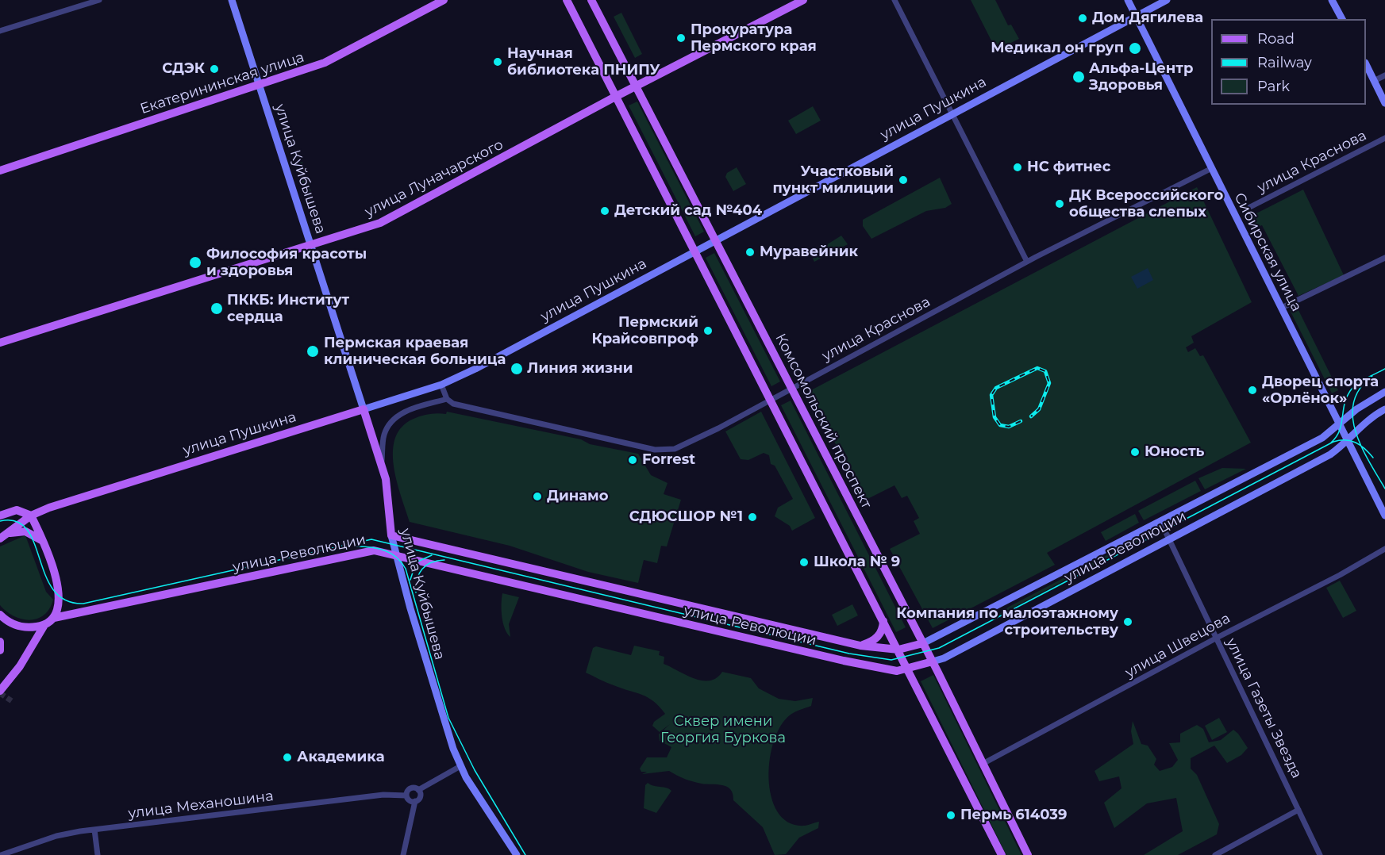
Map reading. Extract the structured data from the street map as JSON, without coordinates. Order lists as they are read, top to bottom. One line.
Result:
{"streets":{"main road":["Екатерининская улица","улица Пушкина","улица Куйбышева","улица Луначарского","Сибирская улица","Комсомольский проспект","улица Революции"],"street":["улица Краснова","улица Швецова","улица Газеты Звезда","улица Механошина"]},"crossings":[["Екатерининская улица","улица Куйбышева"],["улица Пушкина","улица Куйбышева"],["улица Пушкина","Сибирская улица"],["улица Пушкина","Комсомольский проспект"],["улица Краснова","Сибирская улица"],["улица Краснова","Комсомольский проспект"],["улица Куйбышева","улица Луначарского"],["улица Куйбышева","улица Революции"],["улица Куйбышева","улица Механошина"],["улица Луначарского","Комсомольский проспект"],["Сибирская улица","улица Революции"],["Комсомольский проспект","улица Революции"],["Комсомольский проспект","улица Швецова"],["улица Революции","улица Газеты Звезда"],["улица Швецова","улица Газеты Звезда"]],"parks":["Сквер имени Георгия Буркова"],"places":["Дом Дягилева","Прокуратура Пермского края","Медикал он груп","Научная библиотека ПНИПУ","СДЭК","Альфа-Центр Здоровья","НС фитнес","Участковый пункт милиции","ДК Всероссийского общества слепых","Детский сад №404","Муравейник","Философия красоты и здоровья","ПККБ: Институт сердца","Пермский Крайсовпроф","Пермская краевая клиническая больница","Линия жизни","Дворец спорта «Орлёнок»","Юность","Forrest","Динамо","СДЮСШОР №1","Школа № 9","Компания по малоэтажному строительству","Академика","Пермь 614039"],"legend":["Road","Railway","Park"]}
